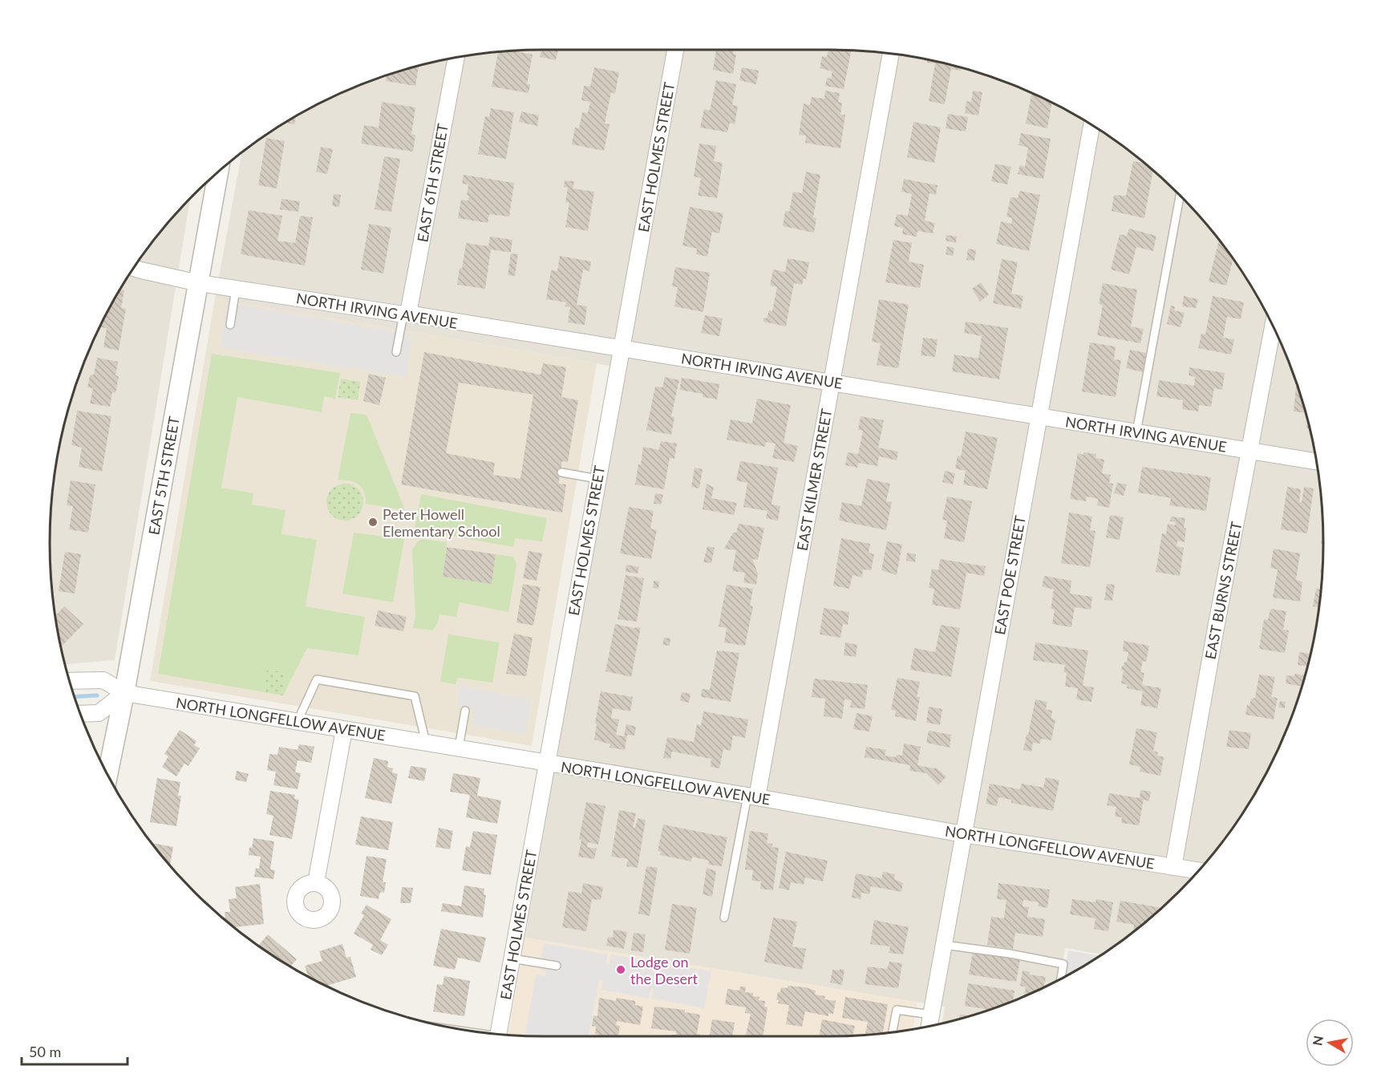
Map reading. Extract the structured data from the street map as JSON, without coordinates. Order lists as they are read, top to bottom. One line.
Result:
{"streets":{"street":["EAST HOLMES STREET","EAST 6TH STREET","NORTH IRVING AVENUE","EAST 5TH STREET","EAST KILMER STREET","EAST POE STREET","EAST BURNS STREET","NORTH LONGFELLOW AVENUE"]},"crossings":[["EAST HOLMES STREET","NORTH IRVING AVENUE"],["EAST HOLMES STREET","NORTH LONGFELLOW AVENUE"],["EAST 6TH STREET","NORTH IRVING AVENUE"],["NORTH IRVING AVENUE","EAST 5TH STREET"],["NORTH IRVING AVENUE","EAST KILMER STREET"],["NORTH IRVING AVENUE","EAST POE STREET"],["NORTH IRVING AVENUE","EAST BURNS STREET"],["EAST 5TH STREET","NORTH LONGFELLOW AVENUE"],["EAST KILMER STREET","NORTH LONGFELLOW AVENUE"],["EAST POE STREET","NORTH LONGFELLOW AVENUE"],["EAST BURNS STREET","NORTH LONGFELLOW AVENUE"]],"places":["Peter Howell Elementary School","Lodge on the Desert"],"scale_bar":"50 m","north":"left"}
